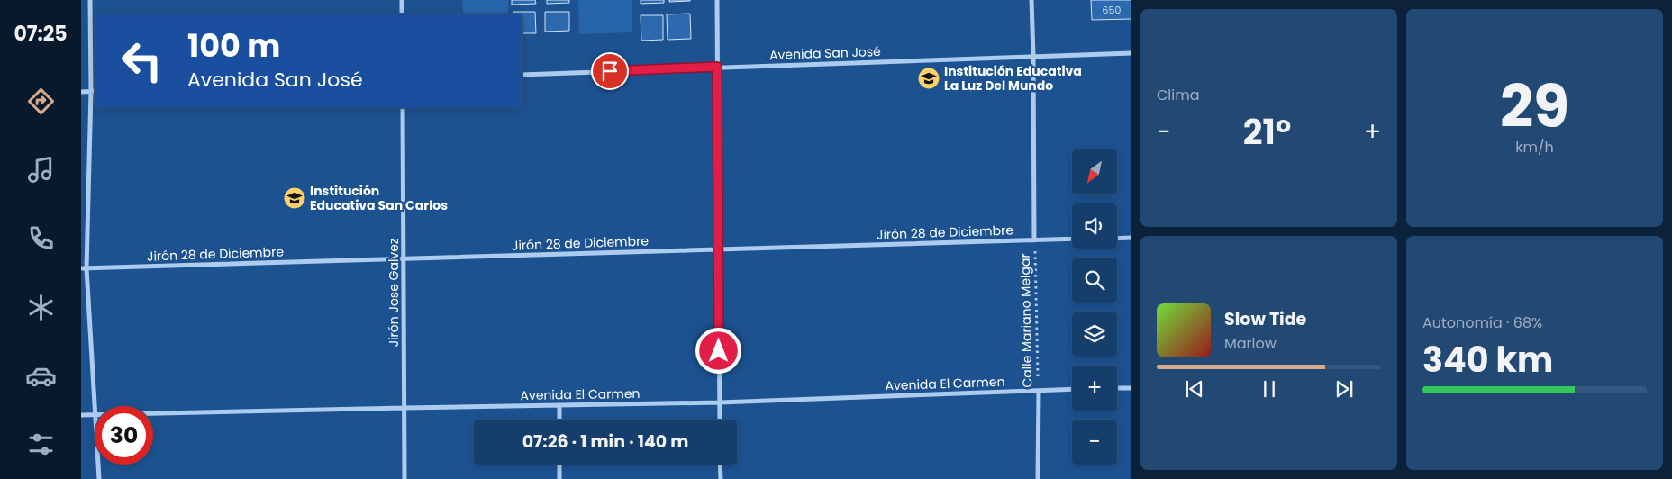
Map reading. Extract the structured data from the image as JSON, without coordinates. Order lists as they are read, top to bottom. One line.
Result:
{"streets":{"street":["Avenida San José","Jirón 28 de Diciembre","Jirón Jose Galvez","Calle Mariano Melgar","Avenida El Carmen"]},"crossings":[["Avenida San José","Calle Mariano Melgar"],["Jirón 28 de Diciembre","Jirón Jose Galvez"],["Jirón 28 de Diciembre","Calle Mariano Melgar"],["Jirón Jose Galvez","Avenida El Carmen"],["Calle Mariano Melgar","Avenida El Carmen"]],"places":{"school or university":["Institución Educativa La Luz Del Mundo","Institución Educativa San Carlos"]},"house_numbers":["650"],"north":"bottom left","page":{"tabs":"07:25","tile":["Clima",["29","km/h"],["Autonomía · 68%","340 km"]],"turn":["100 m","Avenida San José"],"heat":["−","21°","+"],"map_buttons":["+","−"],"song":["Slow Tide","Marlow"],"limit":"30","trip":"07:26 · 1 min · 140 m"}}
